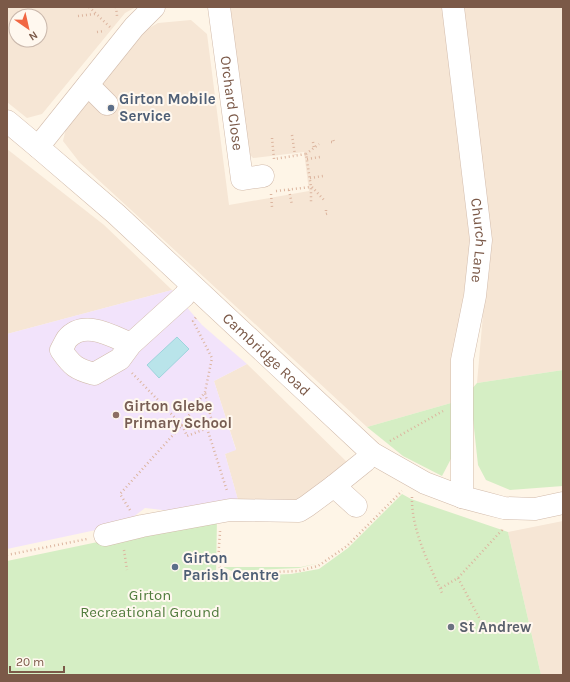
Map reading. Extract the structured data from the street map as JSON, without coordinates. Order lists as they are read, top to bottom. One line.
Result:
{"streets":{"street":["Orchard Close","Church Lane","Cambridge Road"]},"crossings":[["Church Lane","Cambridge Road"]],"parks":["Girton Recreational Ground"],"places":["Girton Mobile Service","Girton Glebe Primary School","Girton Parish Centre","St Andrew"],"scale_bar":"20 m","north":"bottom right"}
